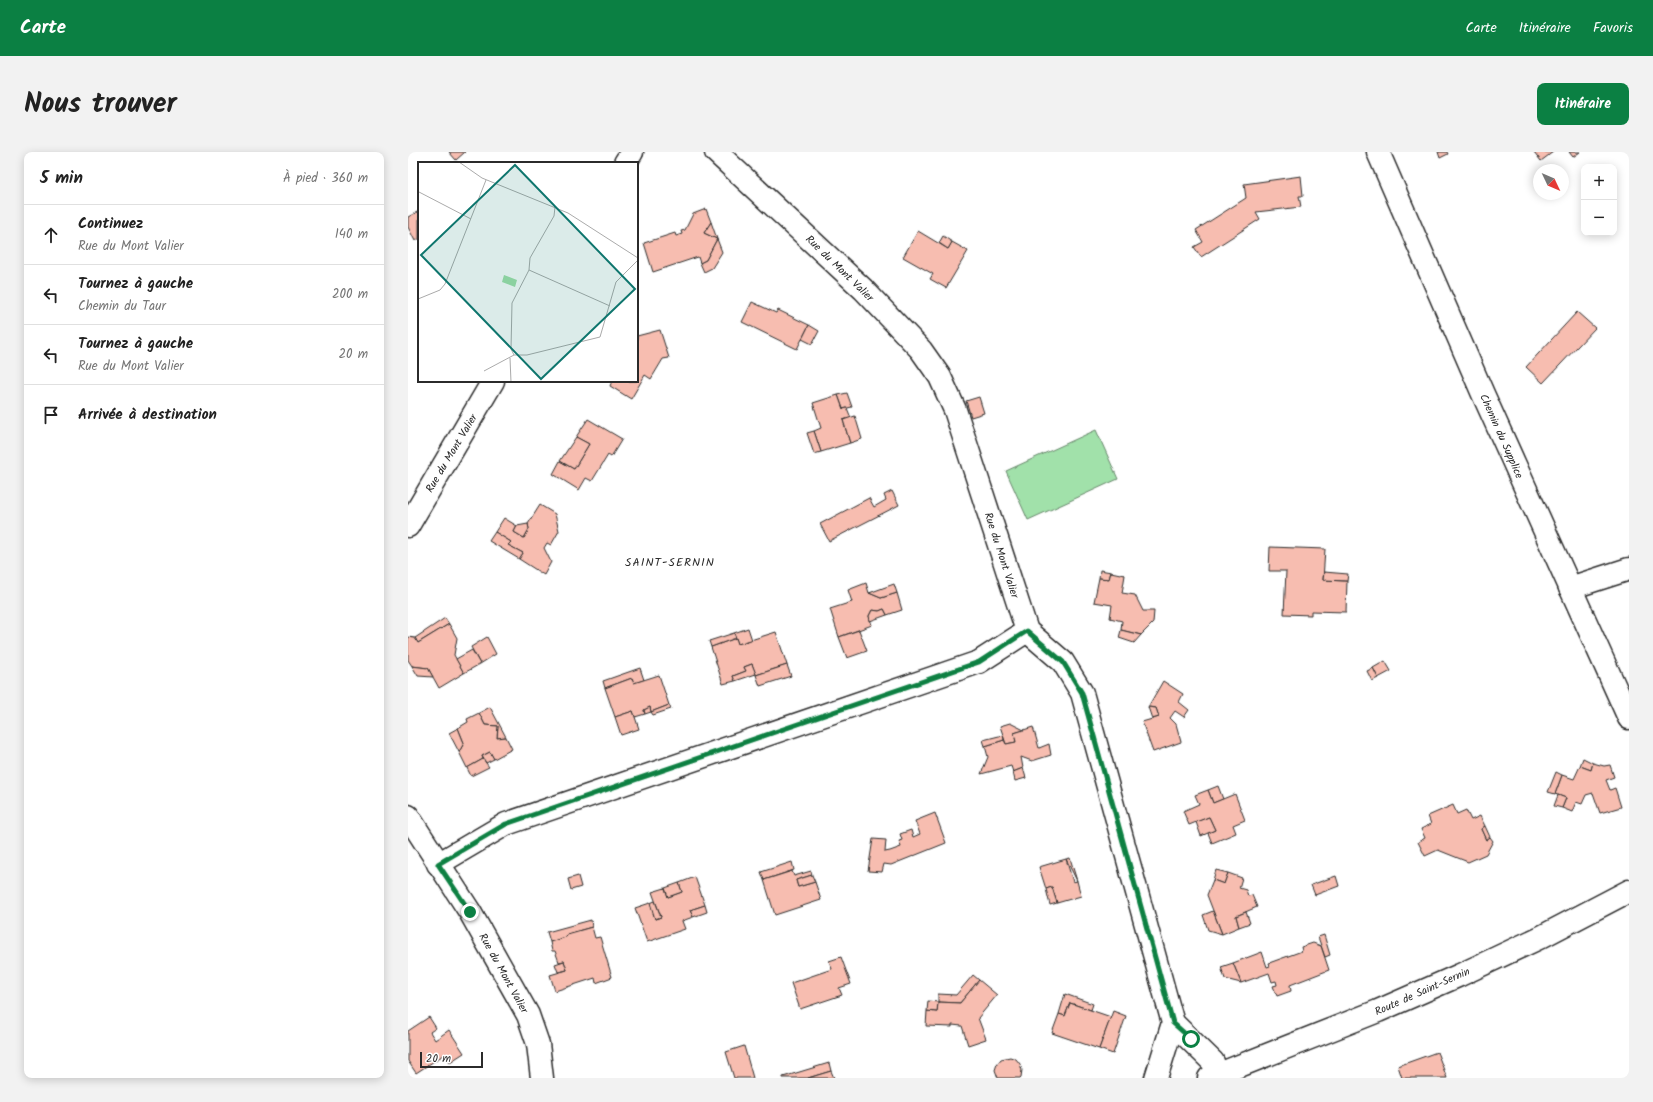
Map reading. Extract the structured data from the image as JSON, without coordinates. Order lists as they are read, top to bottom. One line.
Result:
{"streets":{"street":["Rue du Mont Valier","Chemin du Supplice","Route de Saint-Sernin"]},"districts":["SAINT-SERNIN"],"scale_bar":"20 m","north":"bottom right","page":{"header":"Carte","nav":["Carte","Itinéraire","Favoris"],"title":"Nous trouver","buttons":"Itinéraire","heading":["5 min","À pied · 360 m"],"map_buttons":["+","−"],"list":[["Continuez","Rue du Mont Valier","140 m"],["Tournez à gauche","Chemin du Taur","200 m"],["Tournez à gauche","Rue du Mont Valier","20 m"],"Arrivée à destination"],"scale":"20 m"}}
